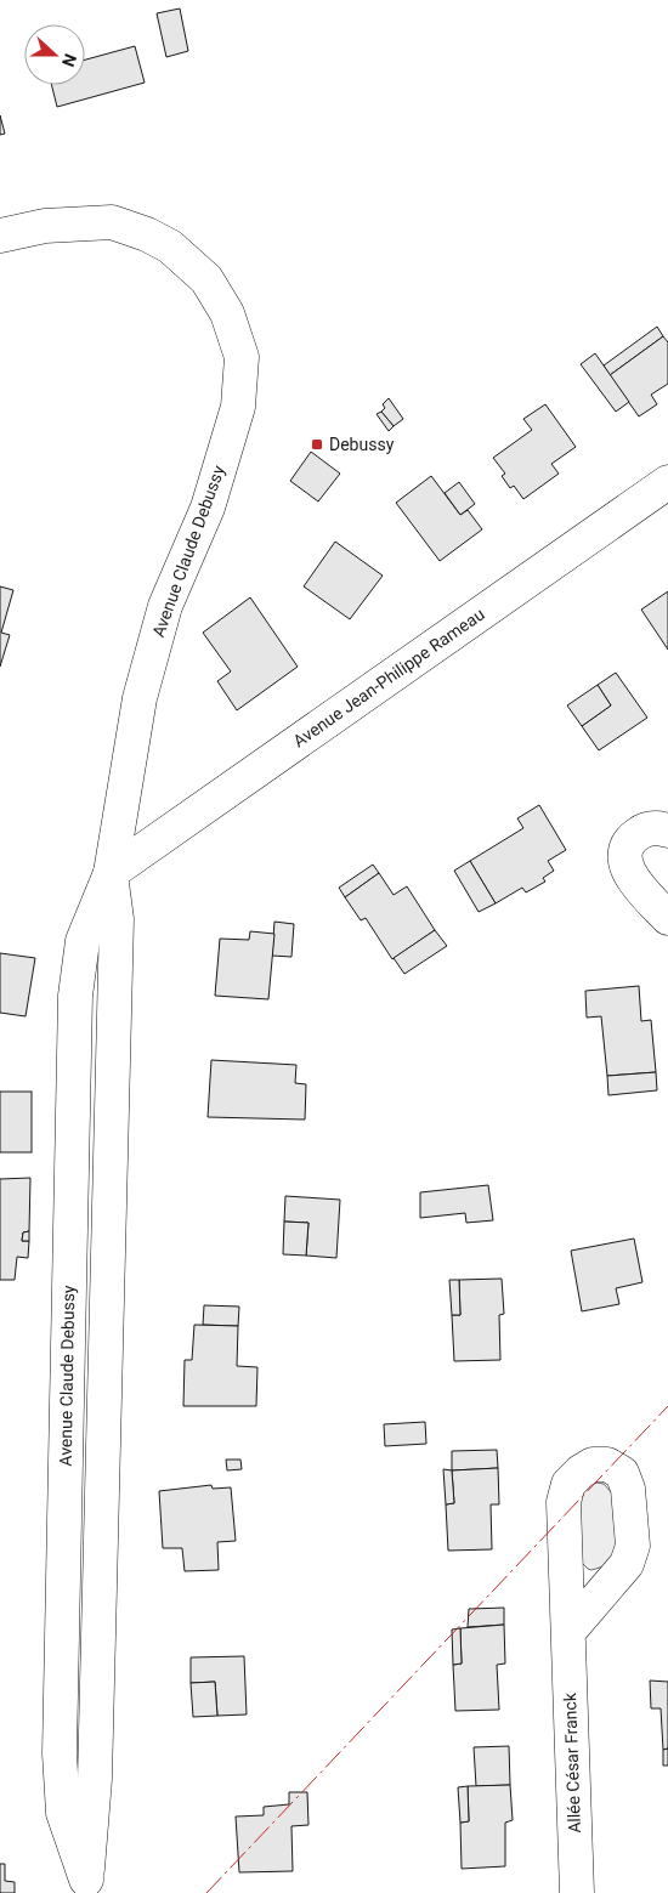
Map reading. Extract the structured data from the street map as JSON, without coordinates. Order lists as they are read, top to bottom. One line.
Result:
{"streets":{"street":["Avenue Claude Debussy","Avenue Jean-Philippe Rameau","Allée César Franck"]},"crossings":[["Avenue Claude Debussy","Avenue Jean-Philippe Rameau"]],"places":{"transit":["Debussy"]},"north":"right"}
